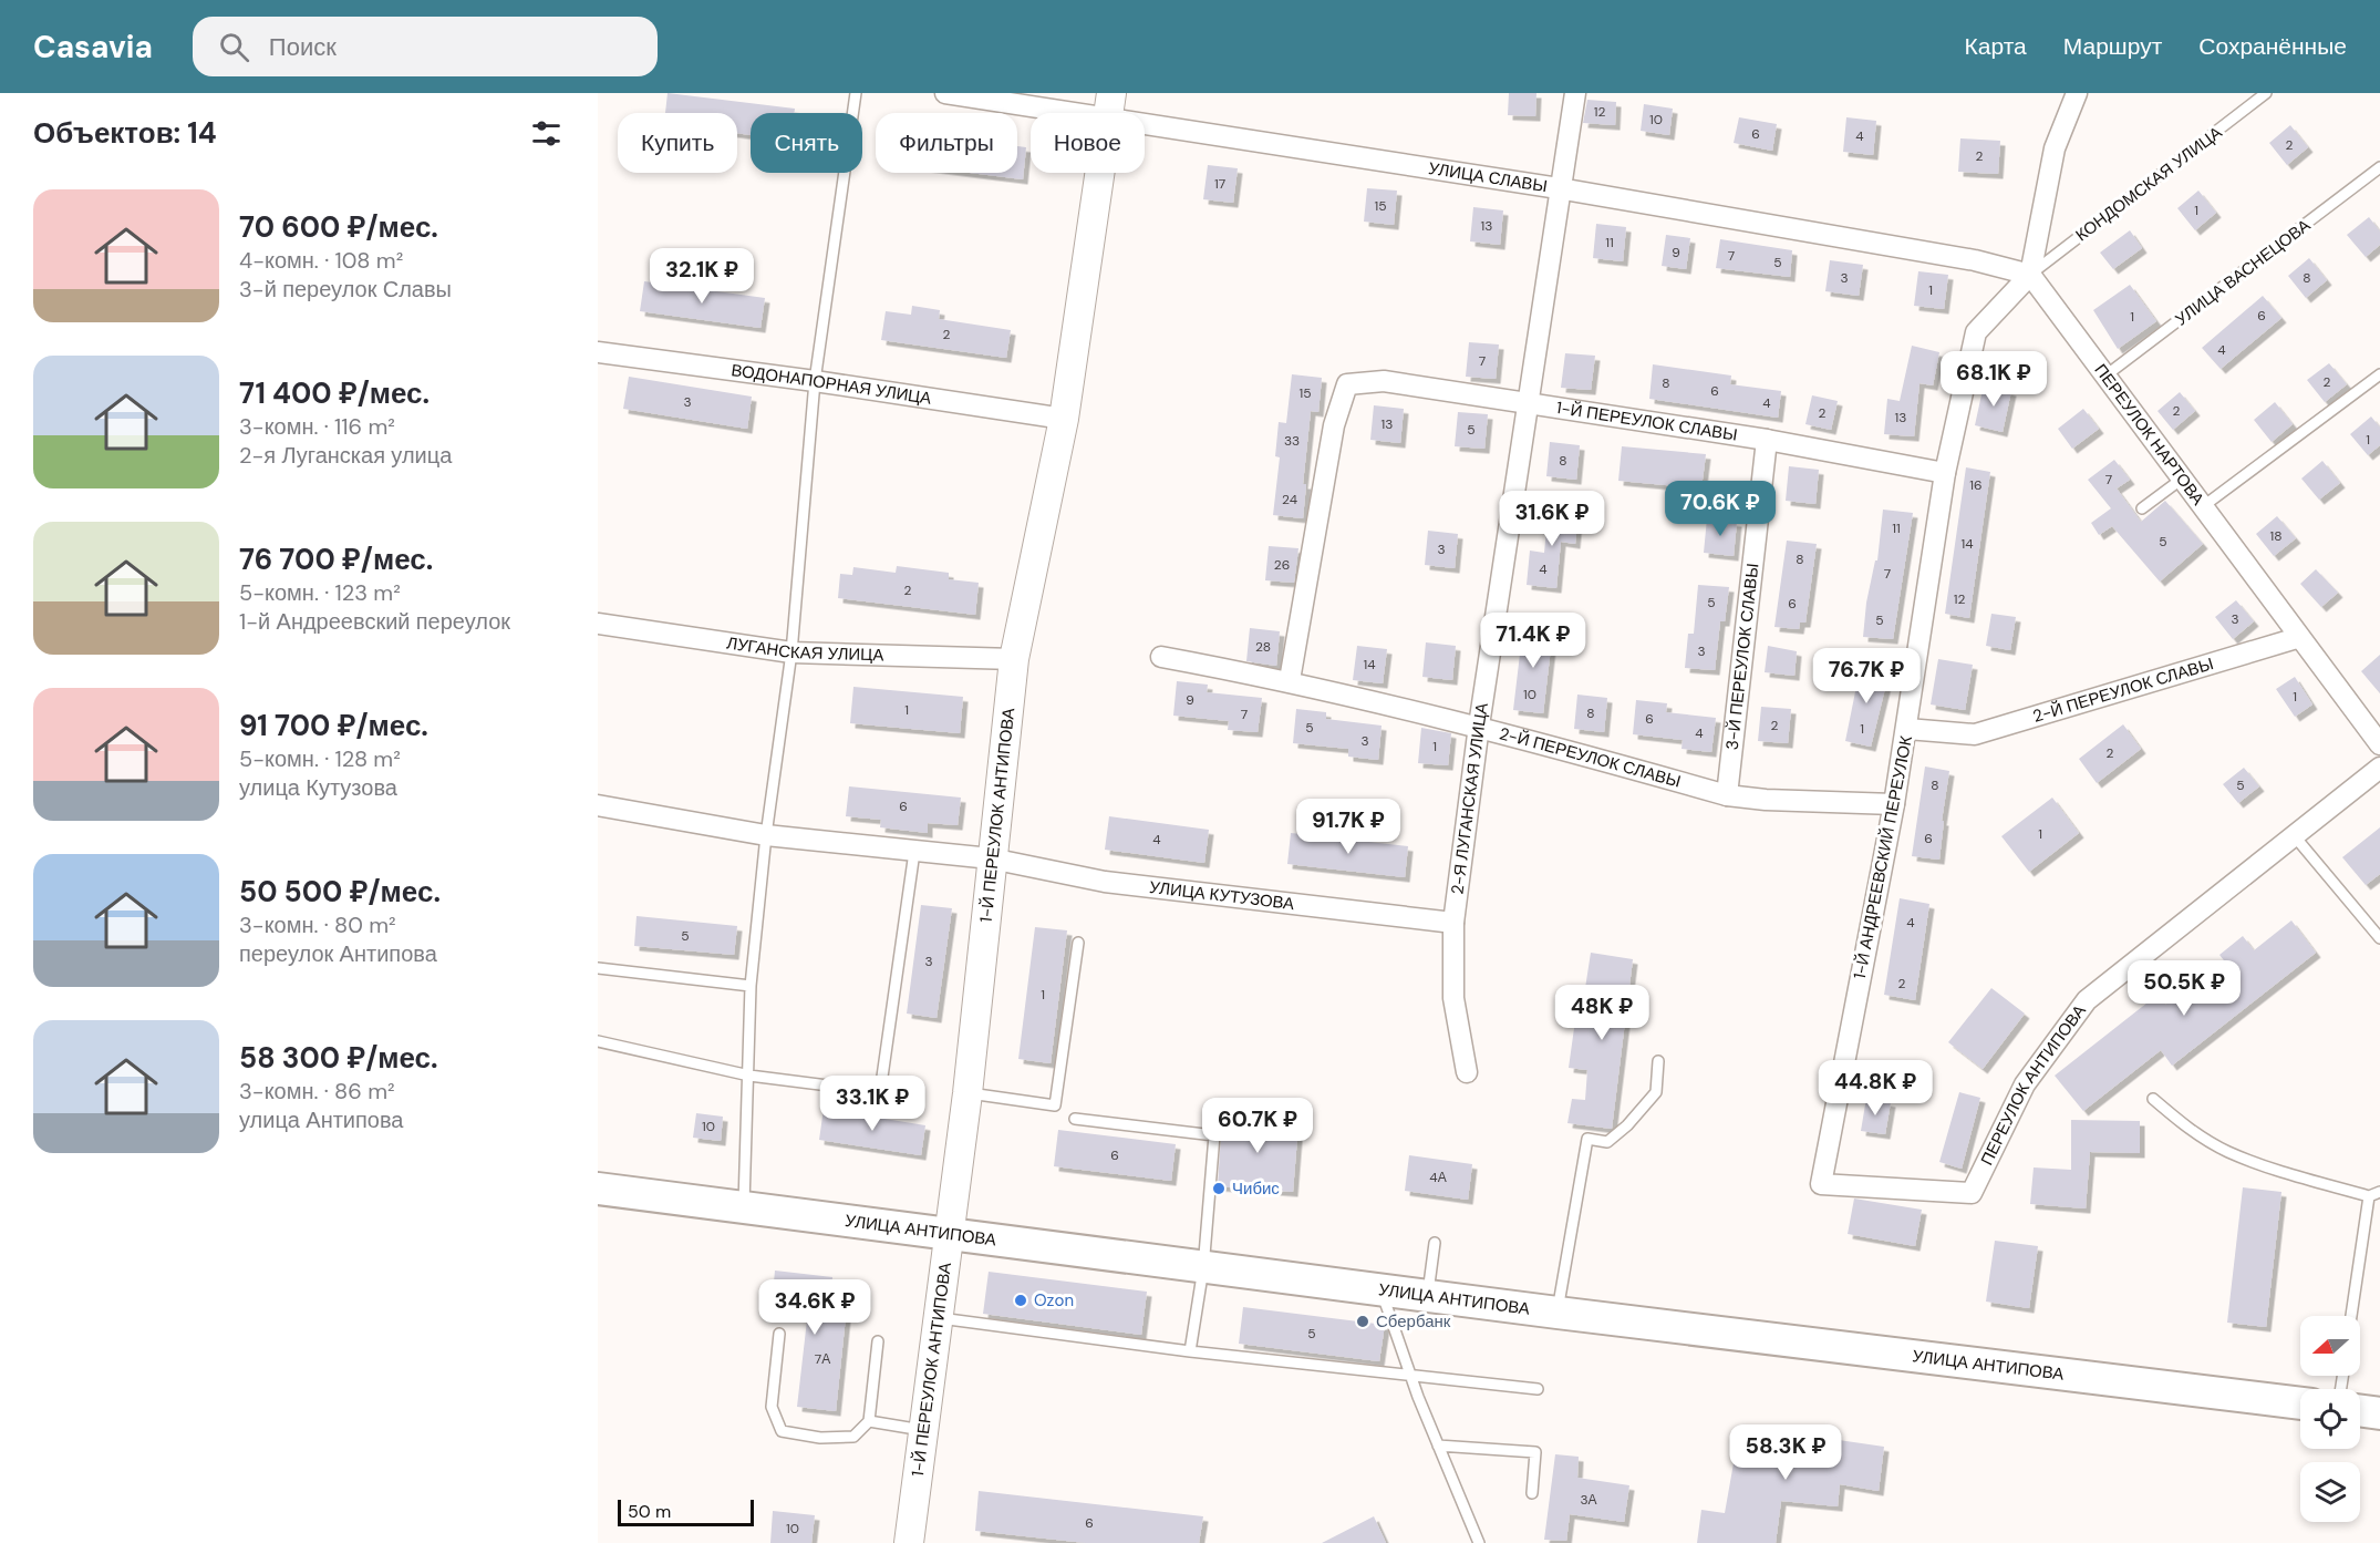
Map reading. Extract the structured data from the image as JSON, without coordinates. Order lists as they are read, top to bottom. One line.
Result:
{"streets":{"main road":["1-Й ПЕРЕУЛОК АНТИПОВА","УЛИЦА АНТИПОВА"],"street":["УЛИЦА СЛАВЫ","ВОДОНАПОРНАЯ УЛИЦА","1-Й ПЕРЕУЛОК СЛАВЫ","ПЕРЕУЛОК НАРТОВА","ЛУГАНСКАЯ УЛИЦА","3-Й ПЕРЕУЛОК СЛАВЫ","2-Й ПЕРЕУЛОК СЛАВЫ","2-Я ЛУГАНСКАЯ УЛИЦА","1-Й АНДРЕЕВСКИЙ ПЕРЕУЛОК","УЛИЦА КУТУЗОВА","ПЕРЕУЛОК АНТИПОВА"],"lane":["КОНДОМСКАЯ УЛИЦА","УЛИЦА ВАСНЕЦОВА"]},"crossings":[["УЛИЦА СЛАВЫ","КОНДОМСКАЯ УЛИЦА"],["УЛИЦА СЛАВЫ","ПЕРЕУЛОК НАРТОВА"],["УЛИЦА СЛАВЫ","2-Я ЛУГАНСКАЯ УЛИЦА"],["УЛИЦА СЛАВЫ","1-Й ПЕРЕУЛОК АНТИПОВА"],["УЛИЦА СЛАВЫ","1-Й АНДРЕЕВСКИЙ ПЕРЕУЛОК"],["КОНДОМСКАЯ УЛИЦА","ПЕРЕУЛОК НАРТОВА"],["КОНДОМСКАЯ УЛИЦА","1-Й АНДРЕЕВСКИЙ ПЕРЕУЛОК"],["УЛИЦА ВАСНЕЦОВА","ПЕРЕУЛОК НАРТОВА"],["ВОДОНАПОРНАЯ УЛИЦА","1-Й ПЕРЕУЛОК АНТИПОВА"],["1-Й ПЕРЕУЛОК СЛАВЫ","3-Й ПЕРЕУЛОК СЛАВЫ"],["1-Й ПЕРЕУЛОК СЛАВЫ","2-Й ПЕРЕУЛОК СЛАВЫ"],["1-Й ПЕРЕУЛОК СЛАВЫ","2-Я ЛУГАНСКАЯ УЛИЦА"],["1-Й ПЕРЕУЛОК СЛАВЫ","1-Й АНДРЕЕВСКИЙ ПЕРЕУЛОК"],["ПЕРЕУЛОК НАРТОВА","2-Й ПЕРЕУЛОК СЛАВЫ"],["ПЕРЕУЛОК НАРТОВА","1-Й АНДРЕЕВСКИЙ ПЕРЕУЛОК"],["ЛУГАНСКАЯ УЛИЦА","1-Й ПЕРЕУЛОК АНТИПОВА"],["3-Й ПЕРЕУЛОК СЛАВЫ","2-Й ПЕРЕУЛОК СЛАВЫ"],["2-Й ПЕРЕУЛОК СЛАВЫ","2-Я ЛУГАНСКАЯ УЛИЦА"],["2-Й ПЕРЕУЛОК СЛАВЫ","1-Й АНДРЕЕВСКИЙ ПЕРЕУЛОК"],["2-Я ЛУГАНСКАЯ УЛИЦА","УЛИЦА КУТУЗОВА"],["1-Й ПЕРЕУЛОК АНТИПОВА","УЛИЦА КУТУЗОВА"],["1-Й ПЕРЕУЛОК АНТИПОВА","УЛИЦА АНТИПОВА"],["1-Й АНДРЕЕВСКИЙ ПЕРЕУЛОК","ПЕРЕУЛОК АНТИПОВА"]],"places":["Чибис","Ozon","Сбербанк"],"house_numbers":["12","10","6","4","2","2","17","15","1","13","11","9","7","5","3","8","1","6","1","2","4","7","2","8","6","15","3","4","2","2","13","13","5","1","33","8","7","16","24","11","18","5","14","3","8","26","4","7","2","12","5","6","3","5","28","3","14","10","1","9","1","8","7","6","2","5","1","4","3","1","2","8","5","6","1","6","4","4","5","3","2","1","10","6","4А","5","7А","3А","6","10"],"scale_bar":"50 m","north":"left","page":{"header":"Casavia","search":"Поиск","nav":["Карта","Маршрут","Сохранённые"],"heading":"Объектов: 14","chip":["Купить","Снять","Фильтры","Новое"],"list":[{"name":"70 600 ₽/мес.","note":"4-комн. · 108 m² · 3-й переулок Славы"},{"name":"71 400 ₽/мес.","note":"3-комн. · 116 m² · 2-я Луганская улица"},{"name":"76 700 ₽/мес.","note":"5-комн. · 123 m² · 1-й Андреевский переулок"},{"name":"91 700 ₽/мес.","note":"5-комн. · 128 m² · улица Кутузова"},{"name":"50 500 ₽/мес.","note":"3-комн. · 80 m² · переулок Антипова"},{"name":"58 300 ₽/мес.","note":"3-комн. · 86 m² · улица Антипова"}],"price":["32.1K ₽","68.1K ₽","70.6K ₽","31.6K ₽","71.4K ₽","76.7K ₽","91.7K ₽","50.5K ₽","48K ₽","44.8K ₽","33.1K ₽","60.7K ₽","34.6K ₽","58.3K ₽"],"scale":"50 m"}}
